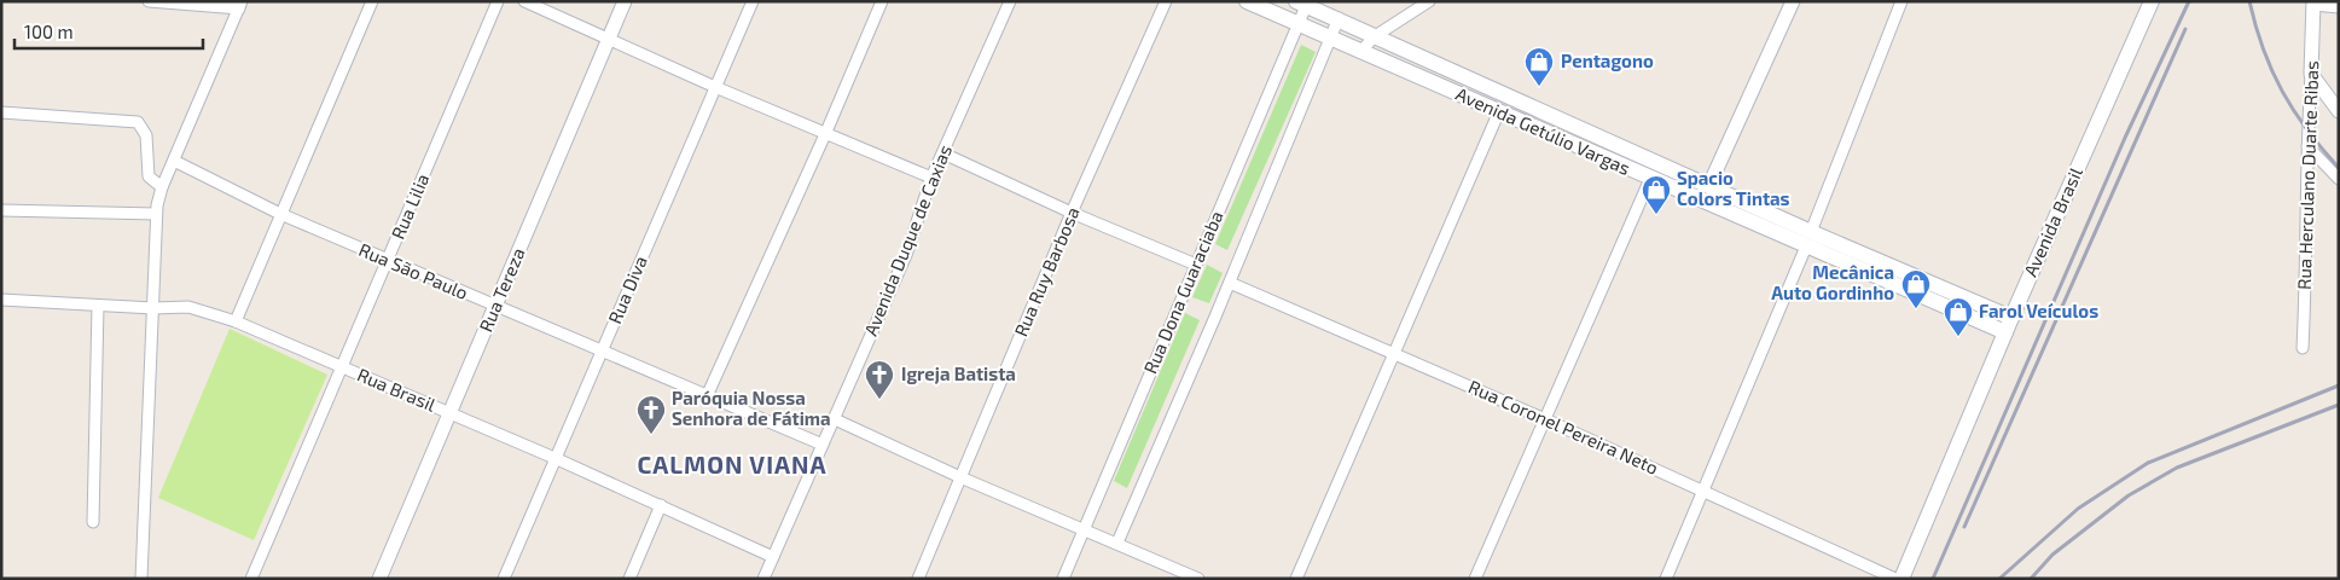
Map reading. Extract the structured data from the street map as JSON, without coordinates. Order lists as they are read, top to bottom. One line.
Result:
{"streets":{"main road":["Avenida Getúlio Vargas","Avenida Brasil"],"street":["Rua Herculano Duarte Ribas","Rua Lilia","Avenida Duque de Caxias","Rua São Paulo","Rua Ruy Barbosa","Rua Tereza","Rua Diva","Rua Dona Guaraciaba","Rua Brasil","Rua Coronel Pereira Neto"]},"crossings":[["Avenida Getúlio Vargas","Avenida Brasil"],["Avenida Getúlio Vargas","Rua Dona Guaraciaba"],["Rua Lilia","Rua São Paulo"],["Rua Lilia","Rua Brasil"],["Avenida Duque de Caxias","Rua São Paulo"],["Avenida Duque de Caxias","Rua Brasil"],["Rua São Paulo","Rua Tereza"],["Rua São Paulo","Rua Diva"],["Rua Tereza","Rua Brasil"],["Rua Diva","Rua Brasil"]],"districts":["CALMON VIANA"],"places":{"shop":["Pentagono","Spacio Colors Tintas","Mecânica Auto Gordinho","Farol Veículos"],"church":["Igreja Batista","Paróquia Nossa Senhora de Fátima"]},"scale_bar":"100 m"}
